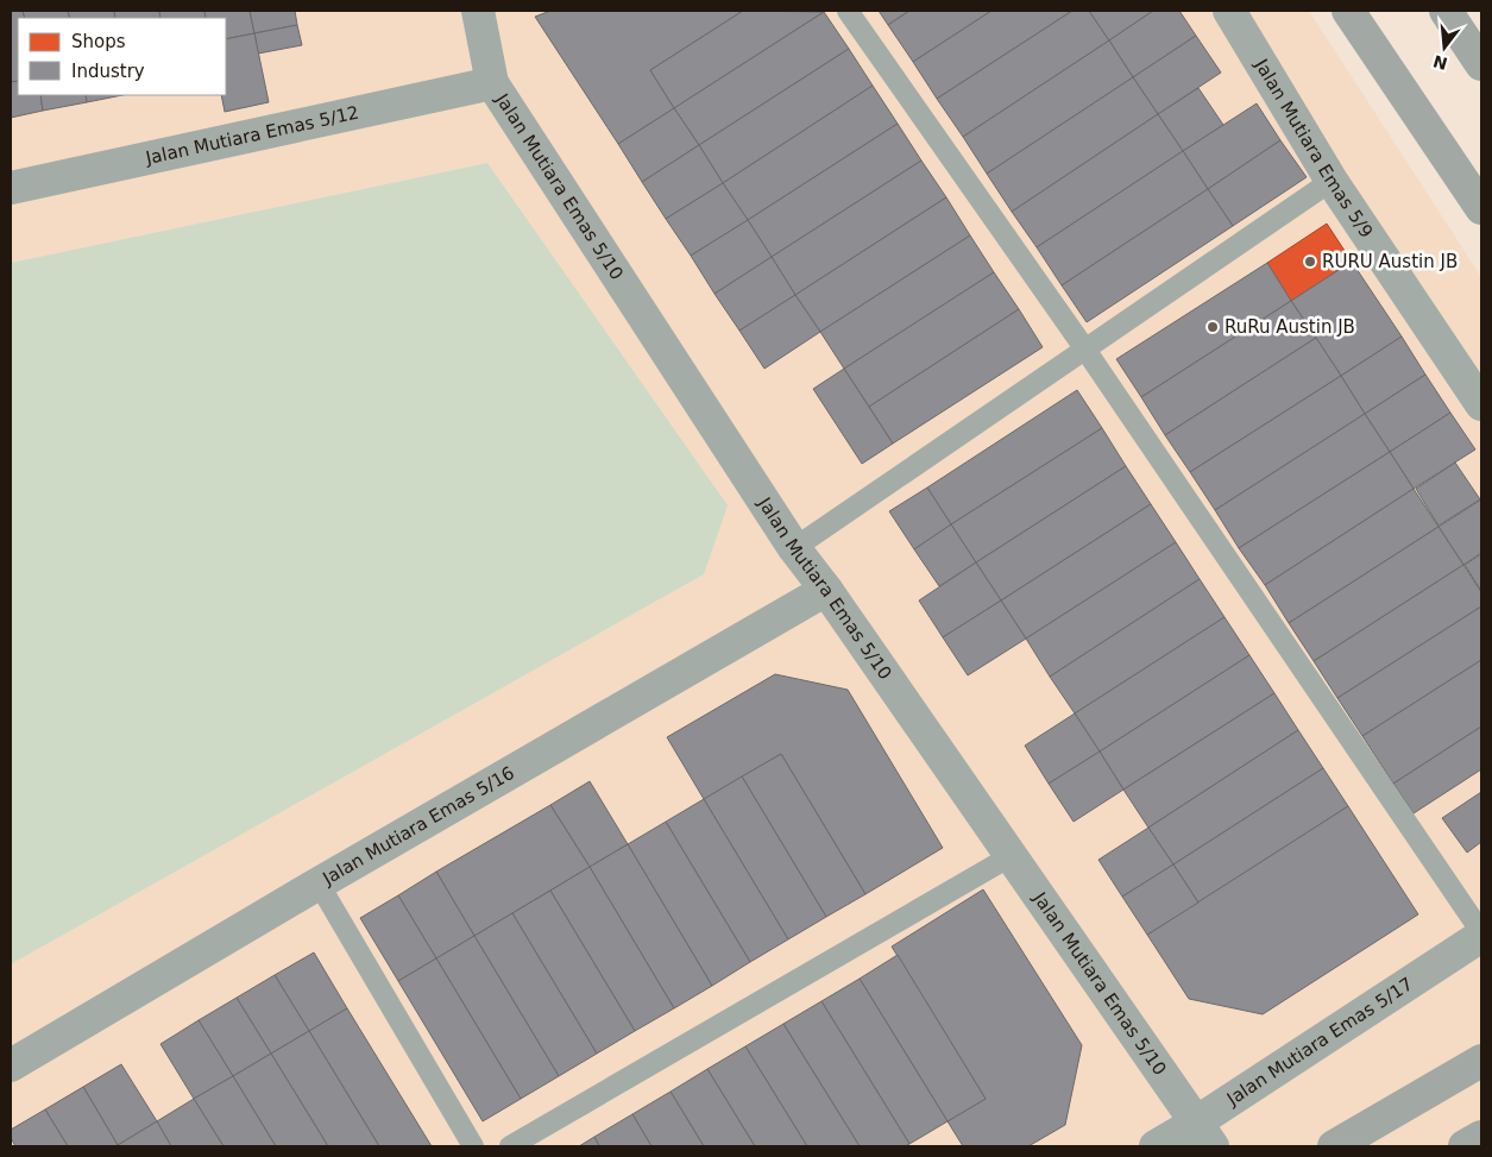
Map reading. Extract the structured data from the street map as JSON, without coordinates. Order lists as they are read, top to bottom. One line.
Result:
{"streets":{"street":["Jalan Mutiara Emas 5/12","Jalan Mutiara Emas 5/9","Jalan Mutiara Emas 5/10","Jalan Mutiara Emas 5/16","Jalan Mutiara Emas 5/17"]},"crossings":[["Jalan Mutiara Emas 5/12","Jalan Mutiara Emas 5/10"],["Jalan Mutiara Emas 5/10","Jalan Mutiara Emas 5/16"],["Jalan Mutiara Emas 5/10","Jalan Mutiara Emas 5/17"]],"places":["RURU Austin JB","RuRu Austin JB"],"legend":["Shops","Industry"],"north":"bottom"}
